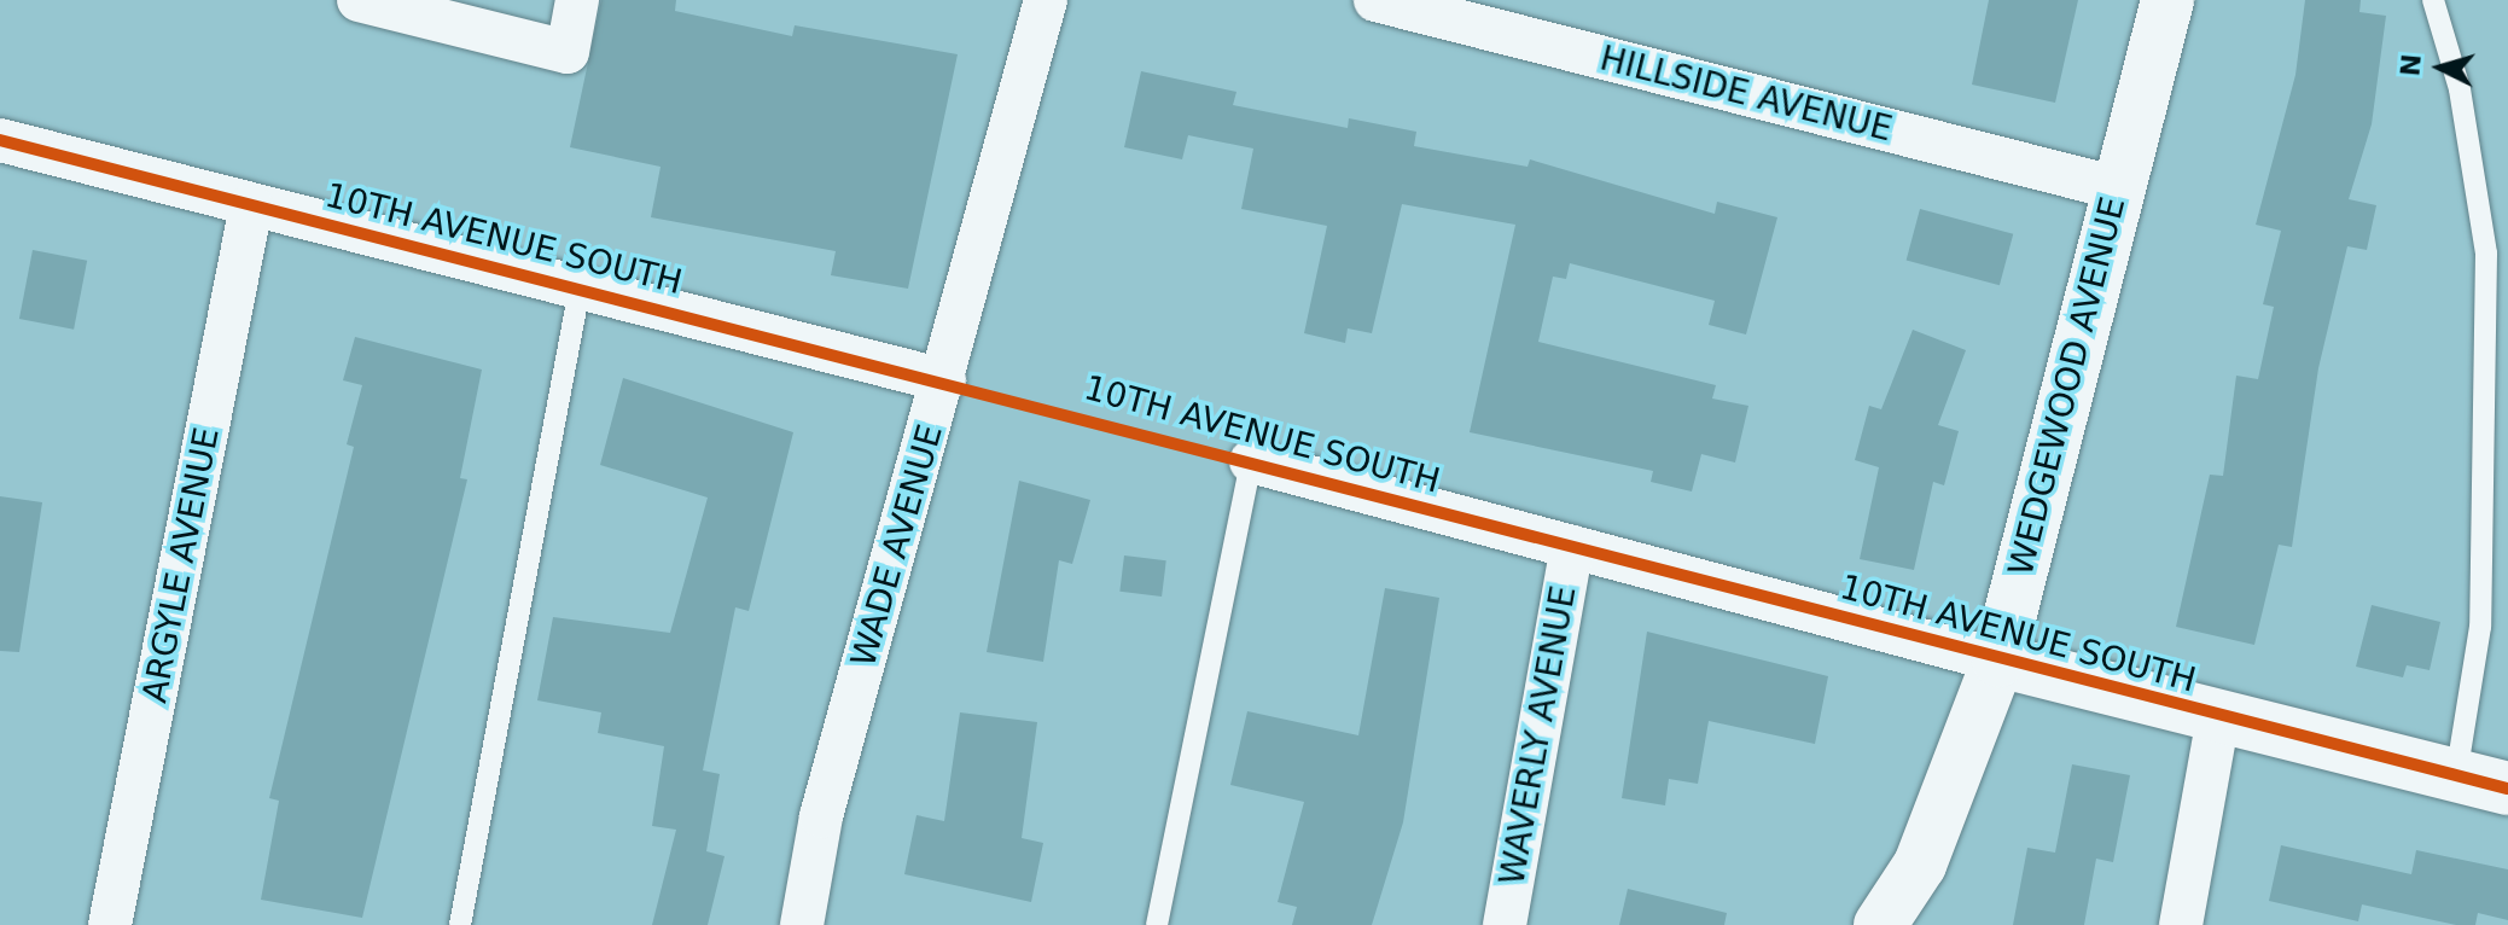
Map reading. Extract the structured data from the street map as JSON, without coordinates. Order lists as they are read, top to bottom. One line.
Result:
{"streets":{"main road":["10TH AVENUE SOUTH","WEDGEWOOD AVENUE"],"street":["HILLSIDE AVENUE","WADE AVENUE","ARGYLE AVENUE","WAVERLY AVENUE"]},"crossings":[["HILLSIDE AVENUE","WEDGEWOOD AVENUE"],["10TH AVENUE SOUTH","WEDGEWOOD AVENUE"],["10TH AVENUE SOUTH","WADE AVENUE"],["10TH AVENUE SOUTH","ARGYLE AVENUE"],["10TH AVENUE SOUTH","WAVERLY AVENUE"]],"north":"left"}
